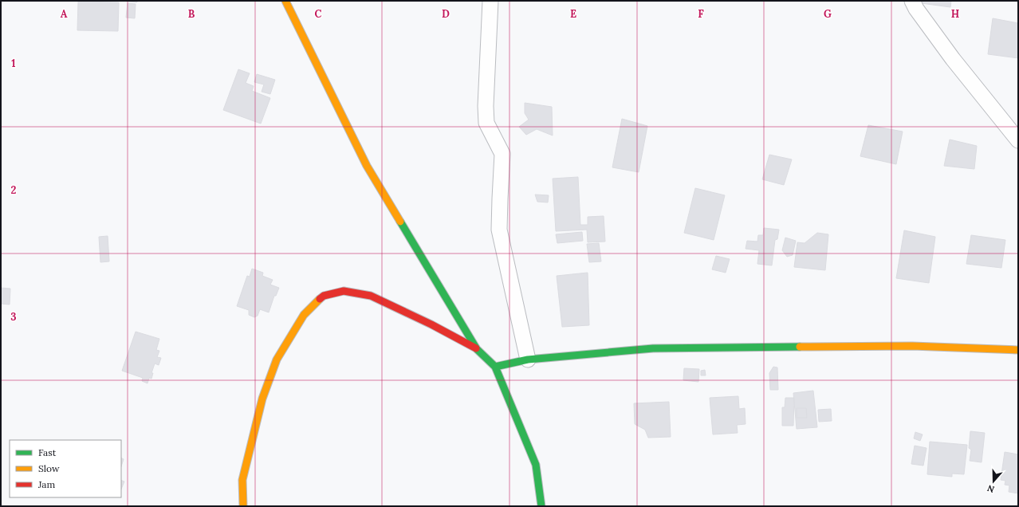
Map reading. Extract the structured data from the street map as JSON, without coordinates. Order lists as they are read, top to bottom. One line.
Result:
{"legend":["Fast","Slow","Jam"],"north":"bottom","grid":{"columns":["A","B","C","D","E","F","G","H"],"rows":["1","2","3"]}}
